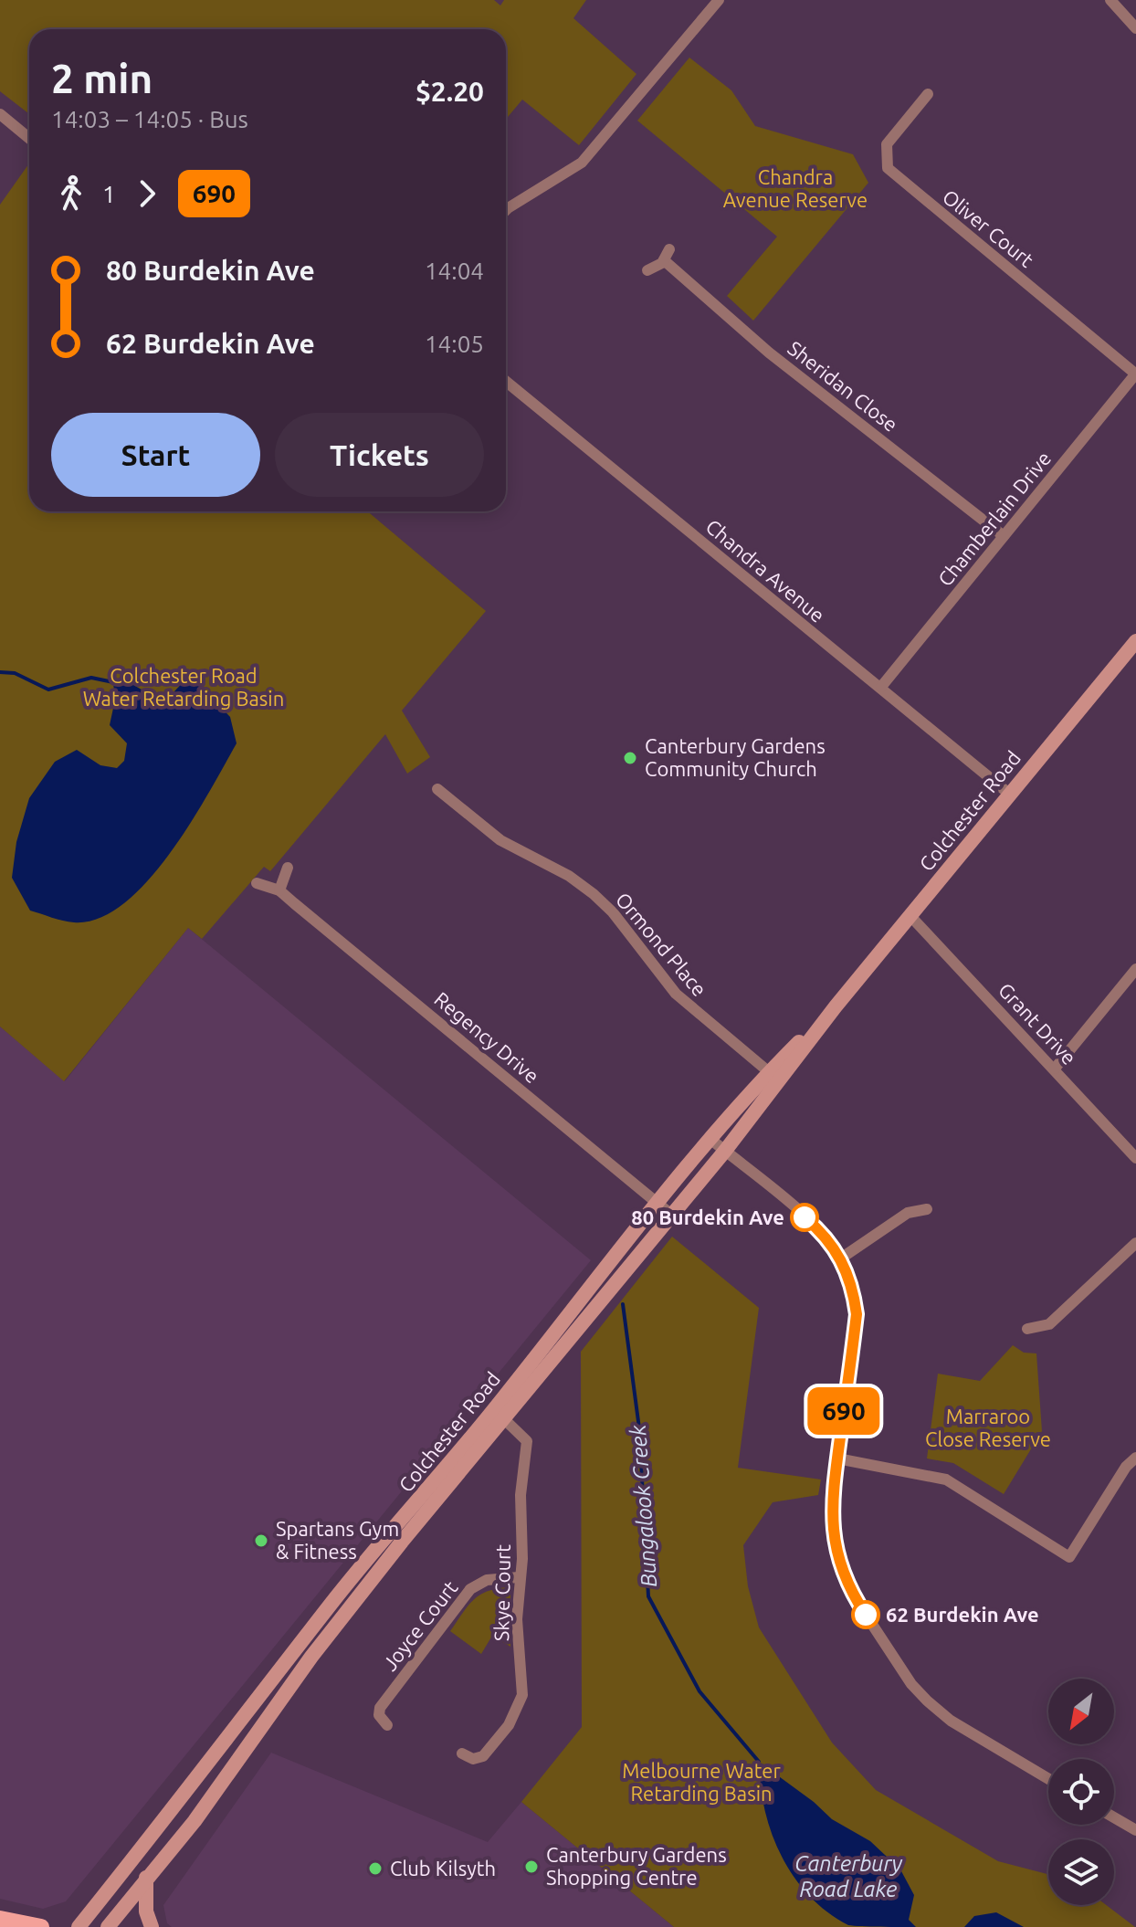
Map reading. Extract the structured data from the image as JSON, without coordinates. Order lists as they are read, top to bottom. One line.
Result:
{"streets":{"main road":["Colchester Road"],"street":["Oliver Court","Sheridan Close","Chamberlain Drive","Chandra Avenue","Ormond Place","Grant Drive","Regency Drive","Skye Court","Joyce Court"]},"crossings":[["Oliver Court","Chamberlain Drive"],["Sheridan Close","Chamberlain Drive"],["Chamberlain Drive","Chandra Avenue"],["Chandra Avenue","Colchester Road"],["Colchester Road","Ormond Place"],["Colchester Road","Grant Drive"],["Colchester Road","Regency Drive"],["Colchester Road","Skye Court"],["Skye Court","Joyce Court"]],"water":["Bungalook Creek","Canterbury Road Lake"],"parks":["Chandra Avenue Reserve","Colchester Road Water Retarding Basin","Marraroo Close Reserve","Melbourne Water Retarding Basin"],"places":["Canterbury Gardens Community Church","80 Burdekin Ave","Spartans Gym & Fitness","62 Burdekin Ave","Canterbury Gardens Shopping Centre","Club Kilsyth"],"lines":["bus line 690"],"north":"bottom left","page":{"on_map":"690","heading":["2 min","14:03 – 14:05 · Bus","$2.20"],"legs":["1","690"],"list":[{"name":"80 Burdekin Ave","value":"14:04"},{"name":"62 Burdekin Ave","value":"14:05"}],"buttons":["Start","Tickets"]}}
